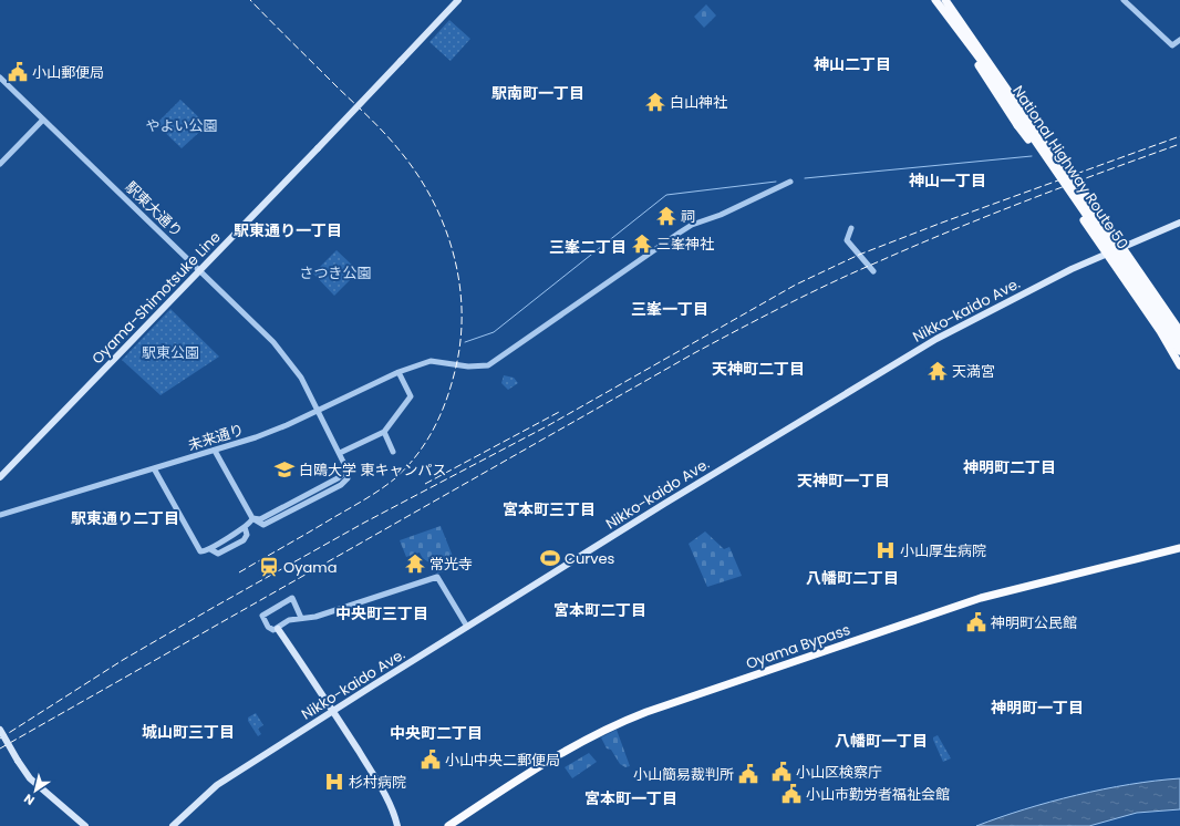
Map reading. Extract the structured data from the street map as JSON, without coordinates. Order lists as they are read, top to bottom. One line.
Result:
{"streets":{"highway":["National Highway Route 50","Oyama Bypass"],"main road":["Oyama-Shimotsuke Line","Nikko-kaido Ave."],"street":["駅東大通り","未来通り"]},"crossings":[["駅東大通り","Oyama-Shimotsuke Line"],["駅東大通り","未来通り"]],"districts":["神山二丁目","駅南町一丁目","神山一丁目","駅東通り一丁目","三峯二丁目","三峯一丁目","天神町二丁目","神明町二丁目","天神町一丁目","宮本町三丁目","駅東通り二丁目","八幡町二丁目","宮本町二丁目","中央町三丁目","神明町一丁目","城山町三丁目","中央町二丁目","八幡町一丁目","宮本町一丁目"],"parks":["やよい公園","さつき公園","駅東公園"],"places":{"public building":["小山郵便局","神明町公民館","小山中央二郵便局","小山区検察庁","小山簡易裁判所","小山市勤労者福祉会館"],"temple":["白山神社","祠","三峯神社","天満宮","常光寺"],"school or university":["白鴎大学 東キャンパス"],"hospital":["小山厚生病院","杉村病院"],"sports":["Curves"],"station":["Oyama"]},"north":"bottom left"}
